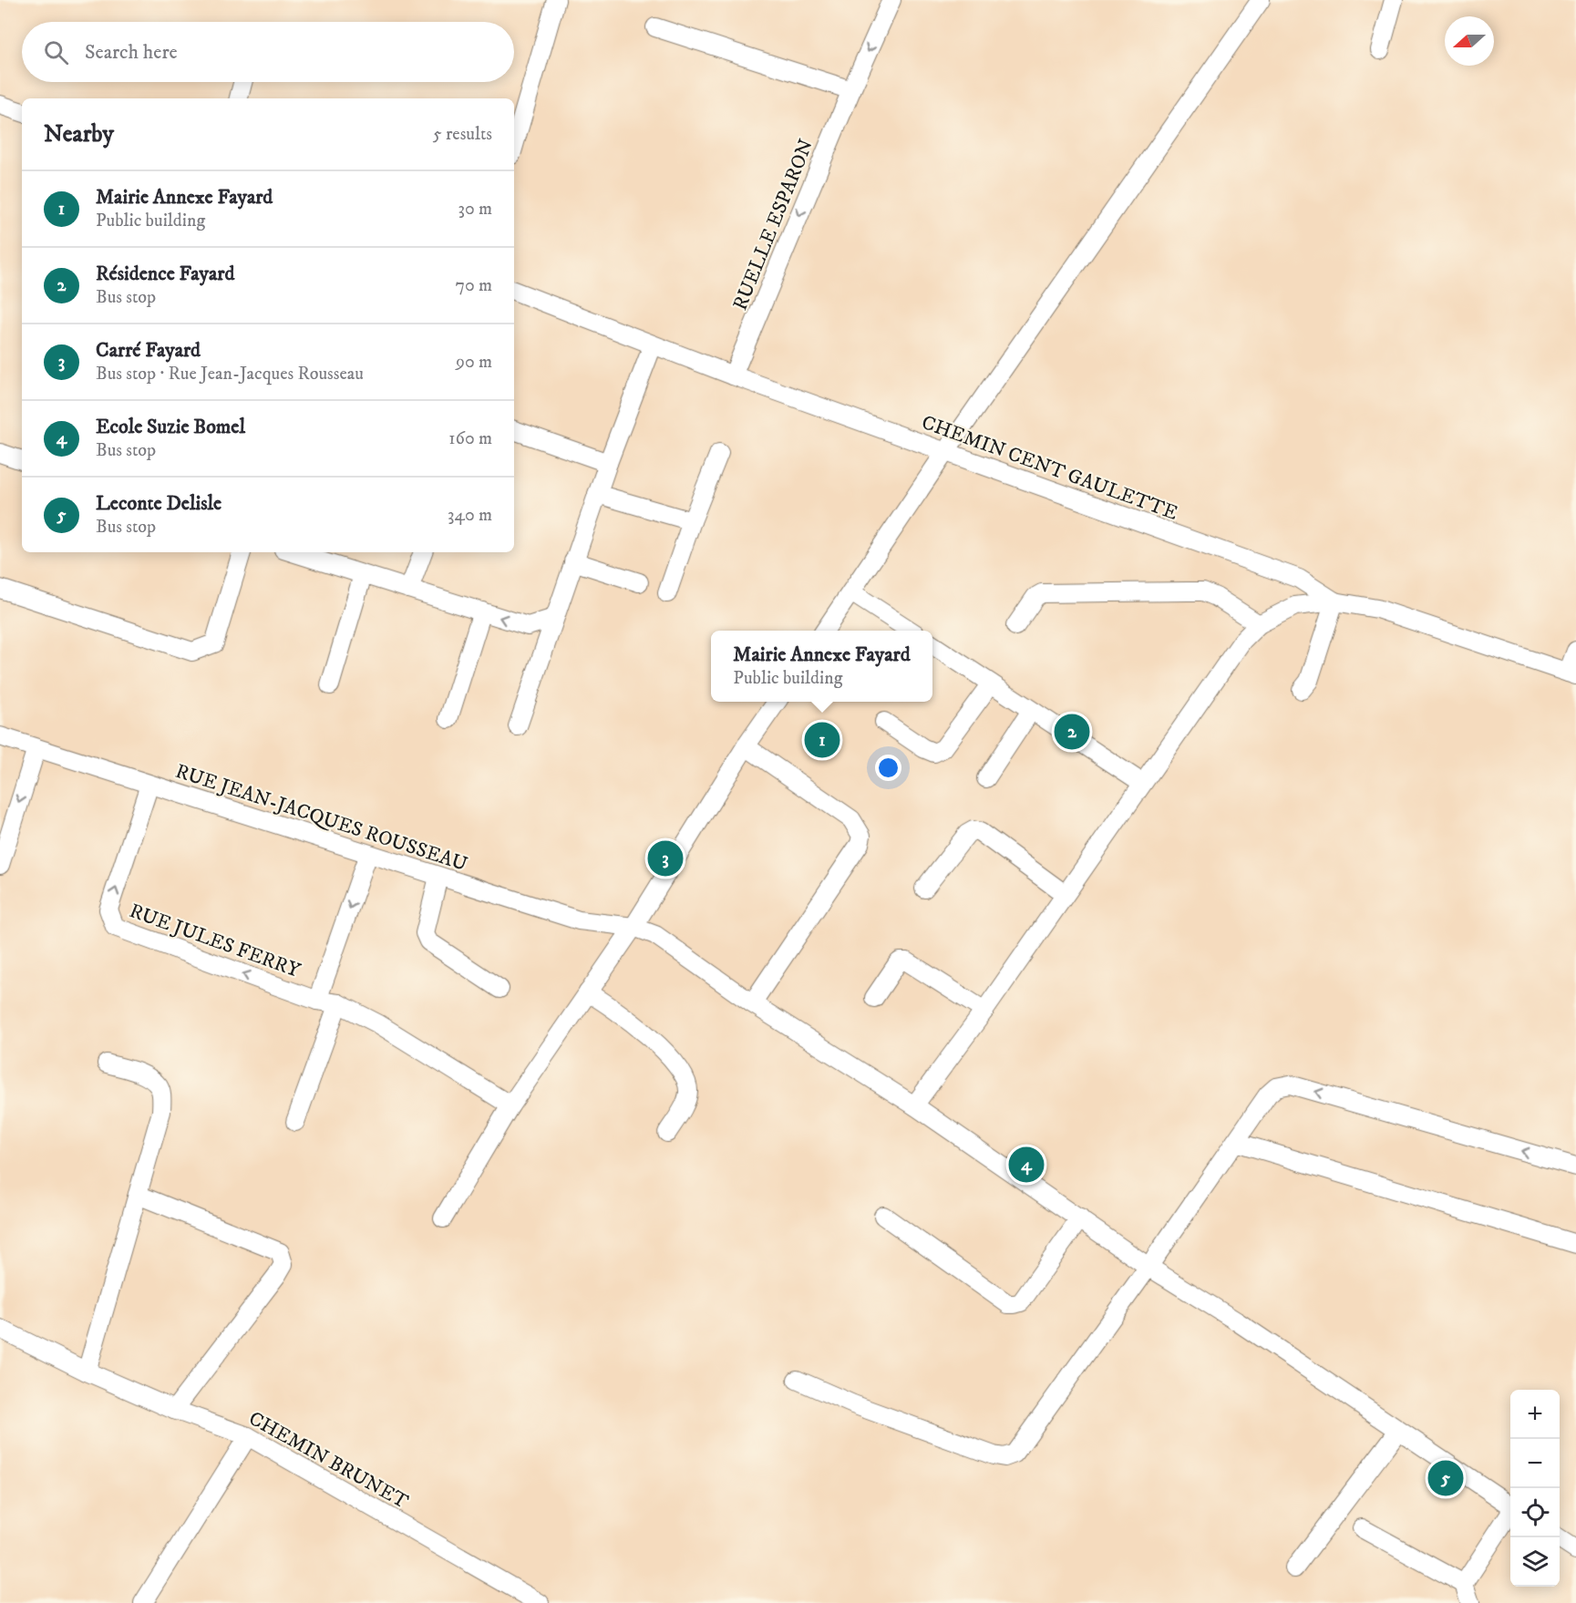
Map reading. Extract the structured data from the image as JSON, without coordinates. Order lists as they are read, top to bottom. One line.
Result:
{"streets":{"street":["RUELLE ESPARON","CHEMIN CENT GAULETTE","RUE JEAN-JACQUES ROUSSEAU","RUE JULES FERRY","CHEMIN BRUNET"]},"crossings":[["RUELLE ESPARON","CHEMIN CENT GAULETTE"],["RUE JEAN-JACQUES ROUSSEAU","RUE JULES FERRY"]],"one_way":["RUELLE ESPARON"],"north":"left","page":{"search":"Search here","heading":["Nearby","5 results"],"list":[{"mark":"1","name":"Mairie Annexe Fayard","note":"Public building","value":"30 m"},{"mark":"2","name":"Résidence Fayard","note":"Bus stop","value":"70 m"},{"mark":"3","name":"Carré Fayard","note":"Bus stop · Rue Jean-Jacques Rousseau","value":"90 m"},{"mark":"4","name":"Ecole Suzie Bomel","note":"Bus stop","value":"160 m"},{"mark":"5","name":"Leconte Delisle","note":"Bus stop","value":"340 m"}],"popup":["Mairie Annexe Fayard","Public building"],"pins":["2","1","3","4","5"],"map_buttons":["+","−"]}}
